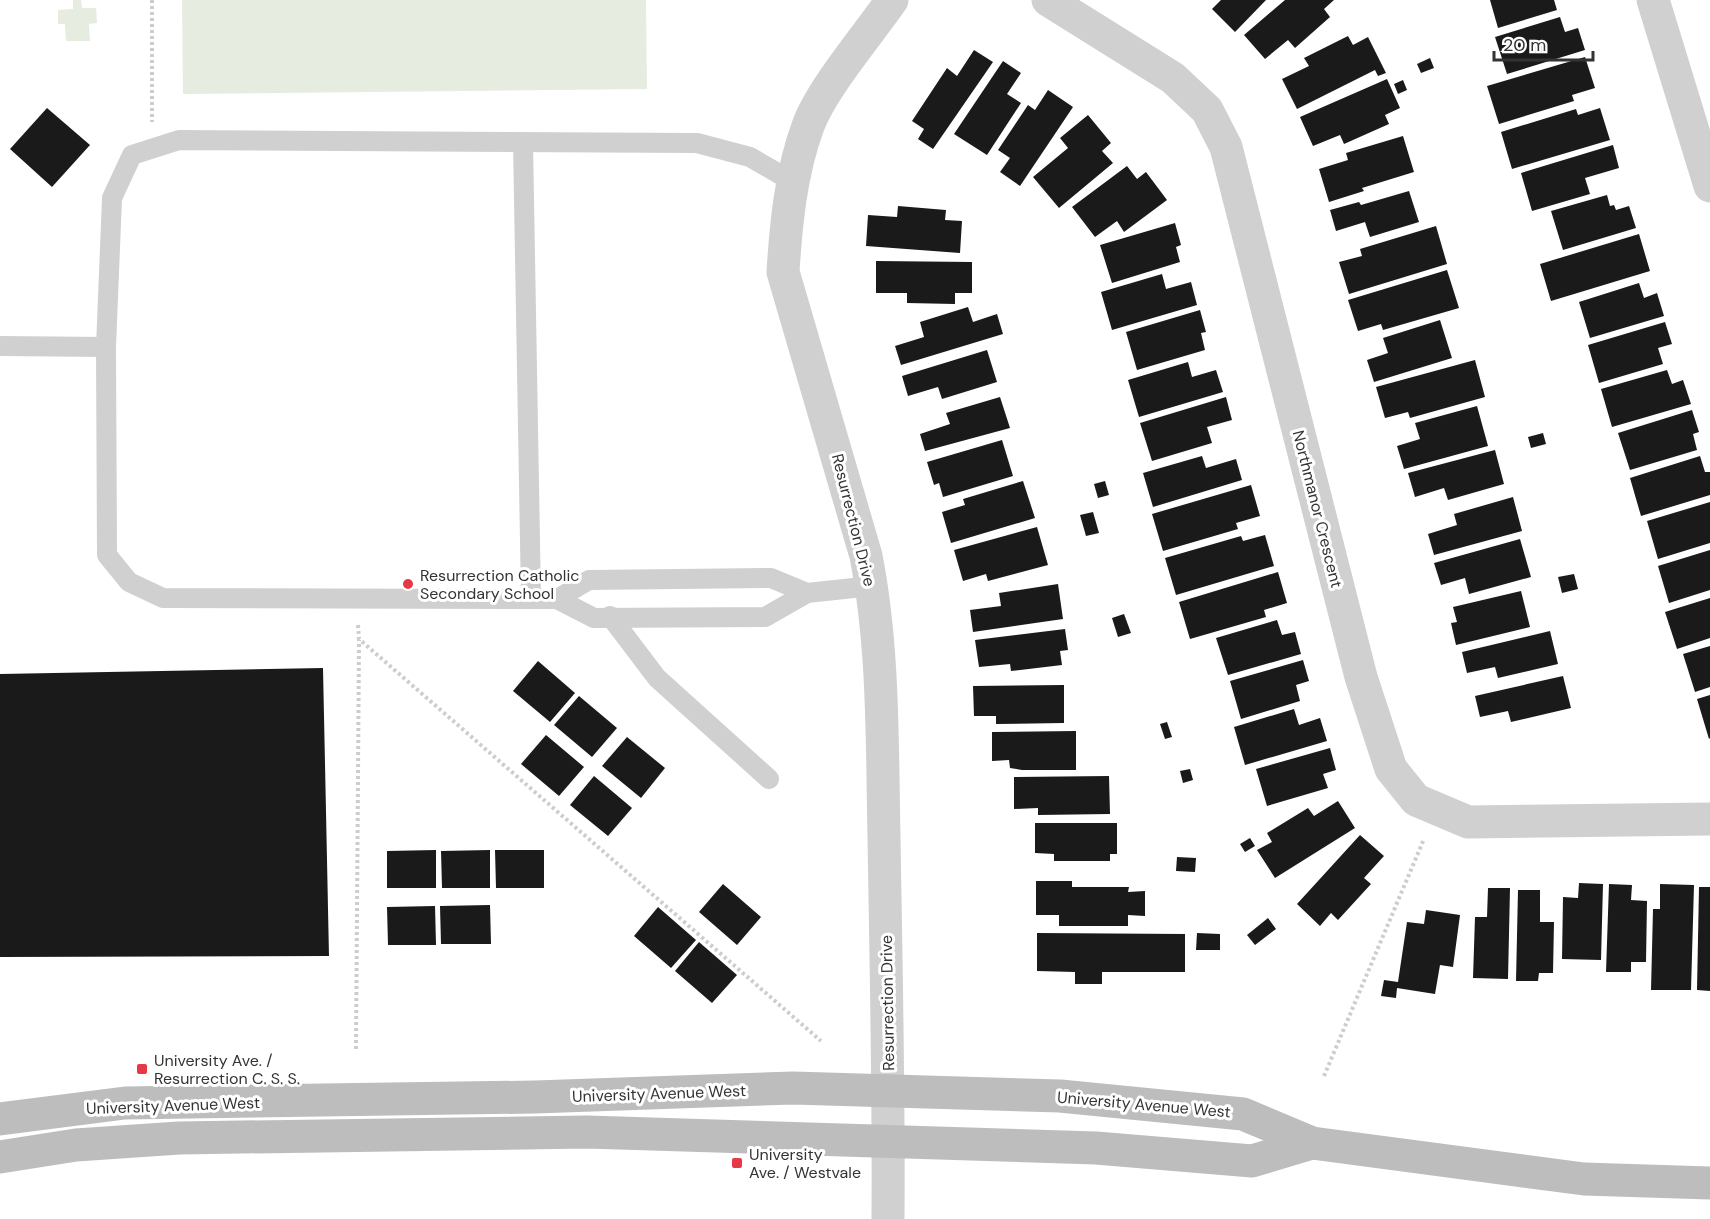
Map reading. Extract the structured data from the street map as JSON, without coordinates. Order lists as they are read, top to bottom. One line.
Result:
{"streets":{"main road":["University Avenue West"],"street":["Northmanor Crescent","Resurrection Drive"]},"crossings":[["Resurrection Drive","University Avenue West"]],"places":{"other":["Resurrection Catholic Secondary School"],"transit":["University Ave. / Resurrection C. S. S.","University Ave. / Westvale"]},"scale_bar":"20 m"}
